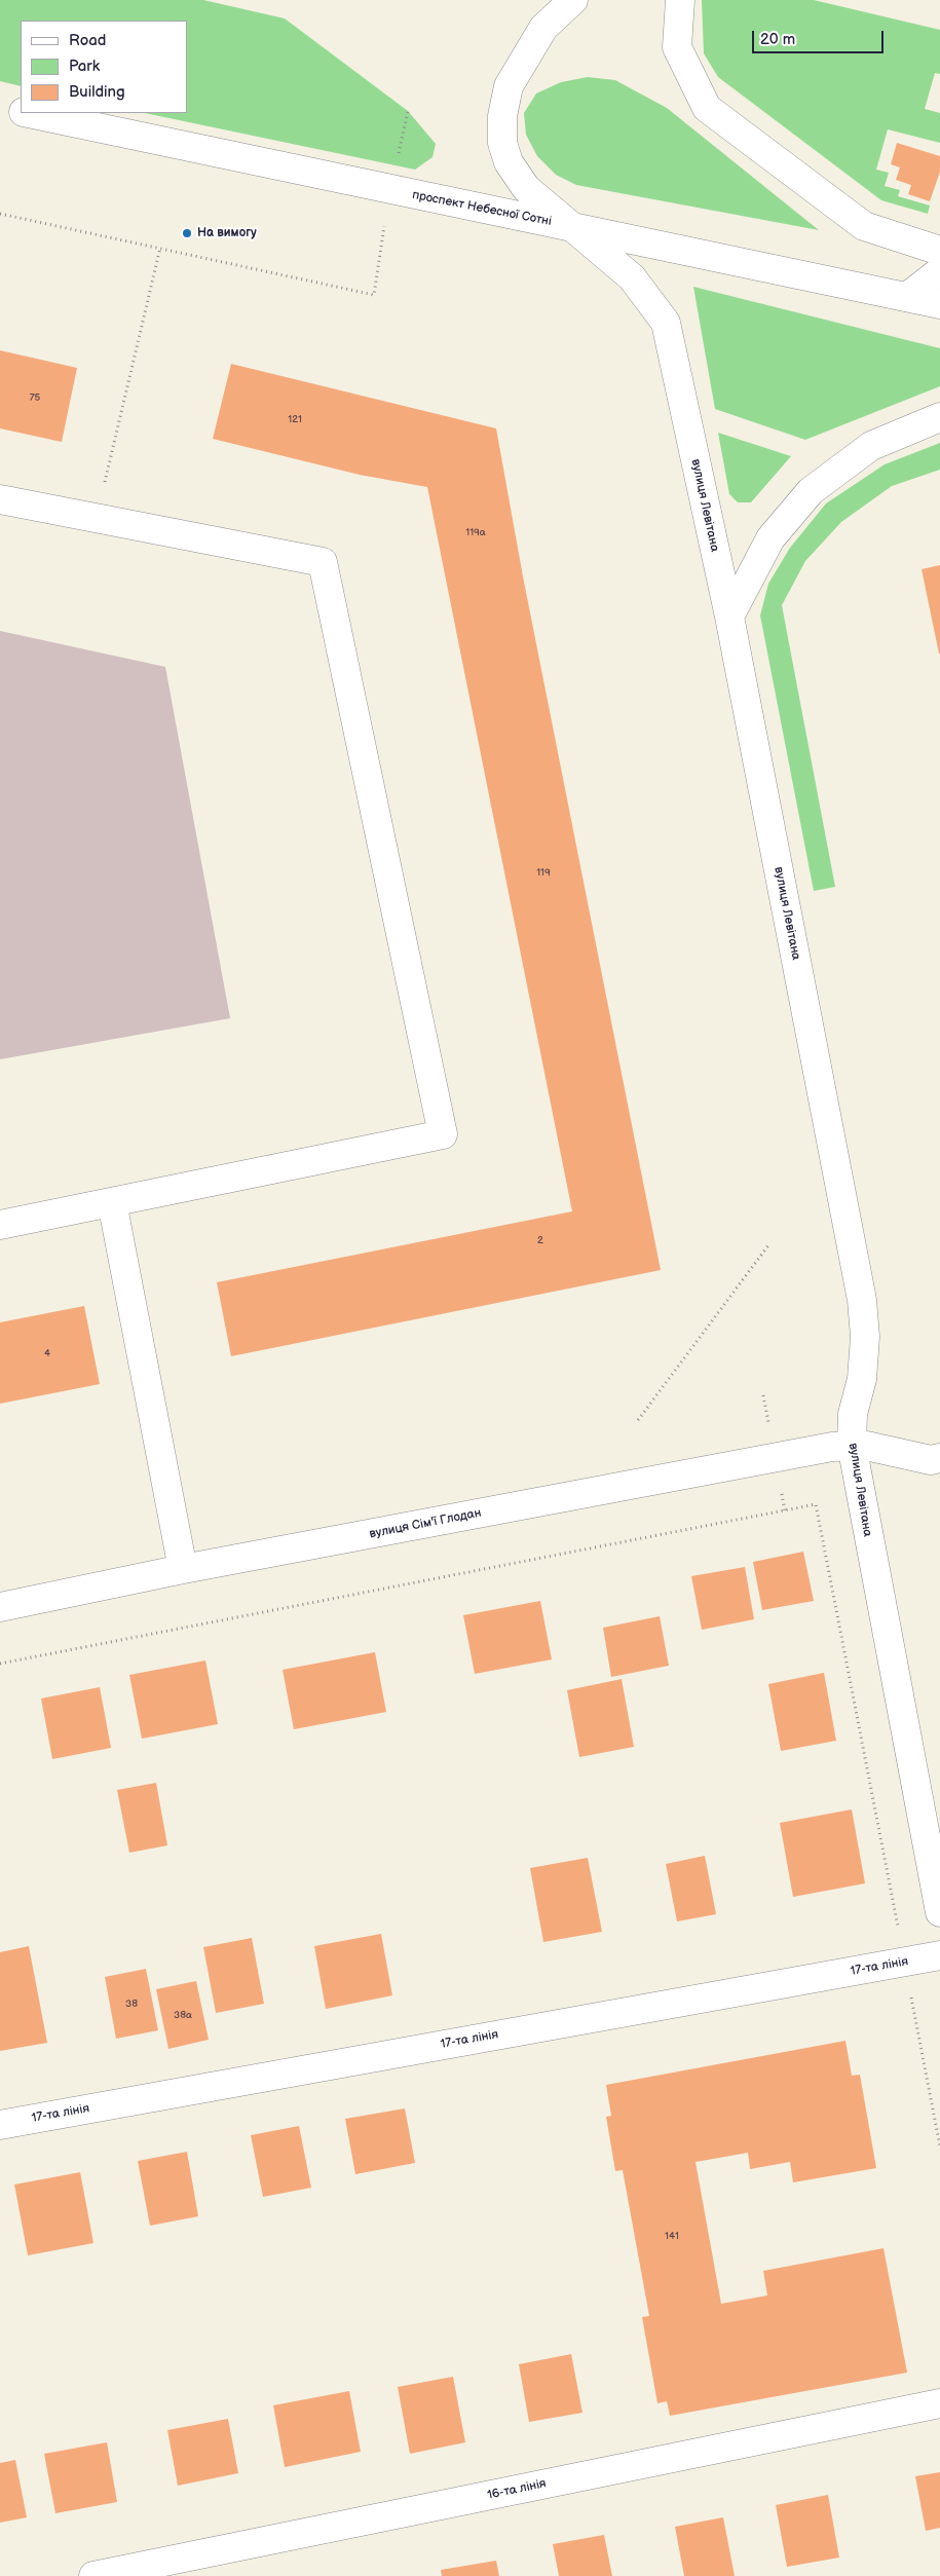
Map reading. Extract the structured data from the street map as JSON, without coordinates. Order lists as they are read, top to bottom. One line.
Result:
{"streets":{"main road":["проспект Небесної Сотні","вулиця Левітана","вулиця Сім'ї Глодан","17-та лінія","16-та лінія"]},"crossings":[["проспект Небесної Сотні","вулиця Левітана"],["вулиця Левітана","вулиця Сім'ї Глодан"]],"places":["На вимогу"],"house_numbers":["75","121","119а","119","2","4","38","38а","141"],"legend":["Road","Park","Building"],"scale_bar":"20 m"}
